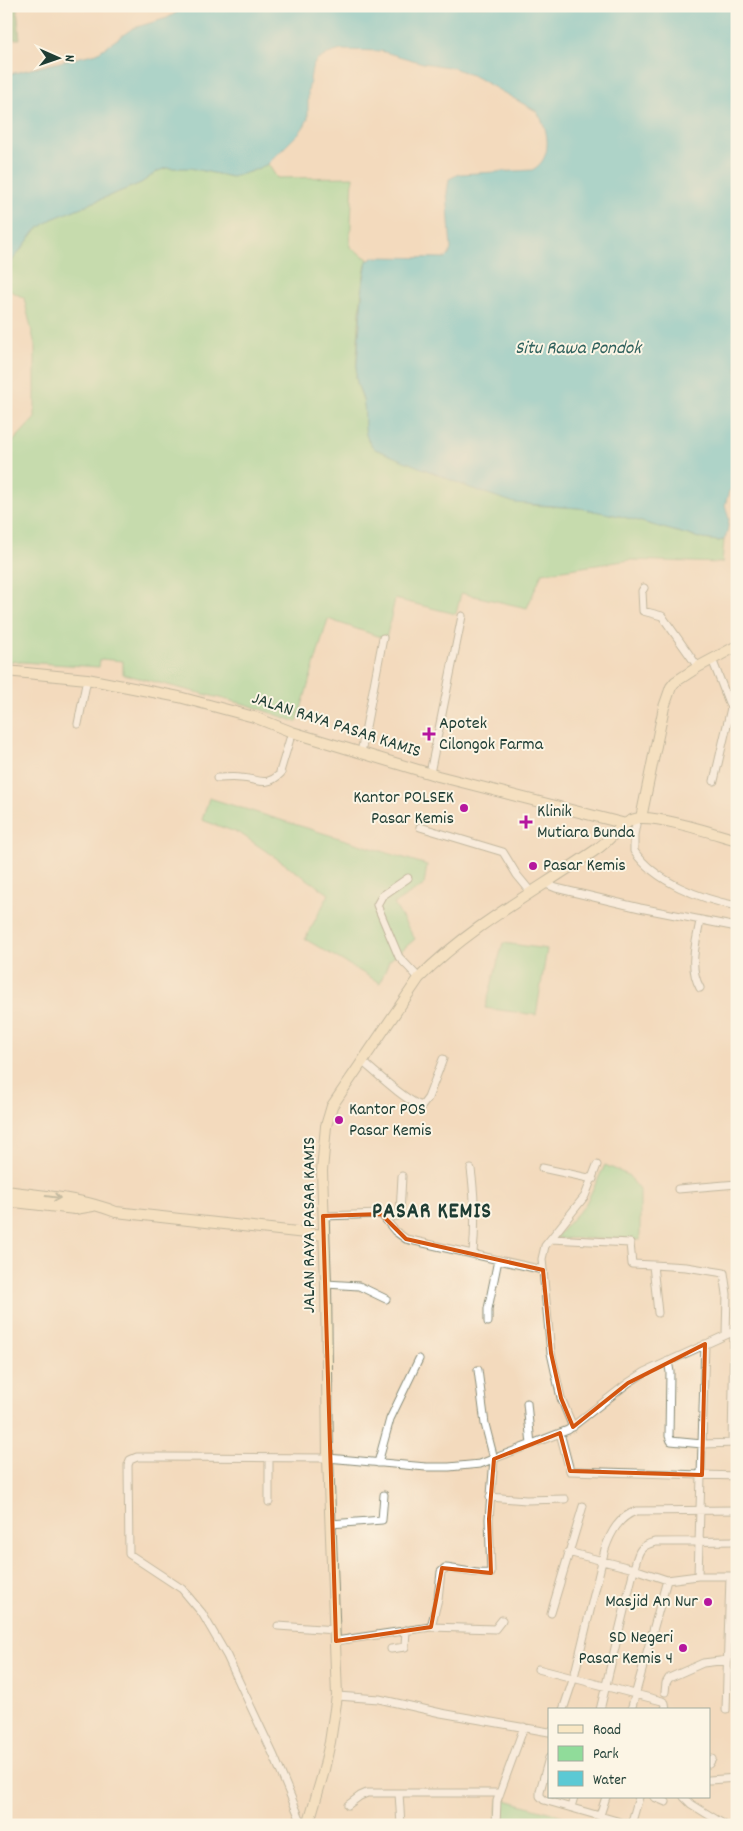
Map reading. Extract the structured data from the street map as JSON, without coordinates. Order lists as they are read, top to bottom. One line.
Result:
{"streets":{"main road":["JALAN RAYA PASAR KAMIS"]},"districts":["PASAR KEMIS"],"water":["Situ Rawa Pondok"],"places":{"health":["Apotek Cilongok Farma","Klinik Mutiara Bunda"],"other":["Kantor POLSEK Pasar Kemis","Pasar Kemis","Kantor POS Pasar Kemis","Masjid An Nur","SD Negeri Pasar Kemis 4"]},"legend":["Road","Park","Water"],"north":"right"}
